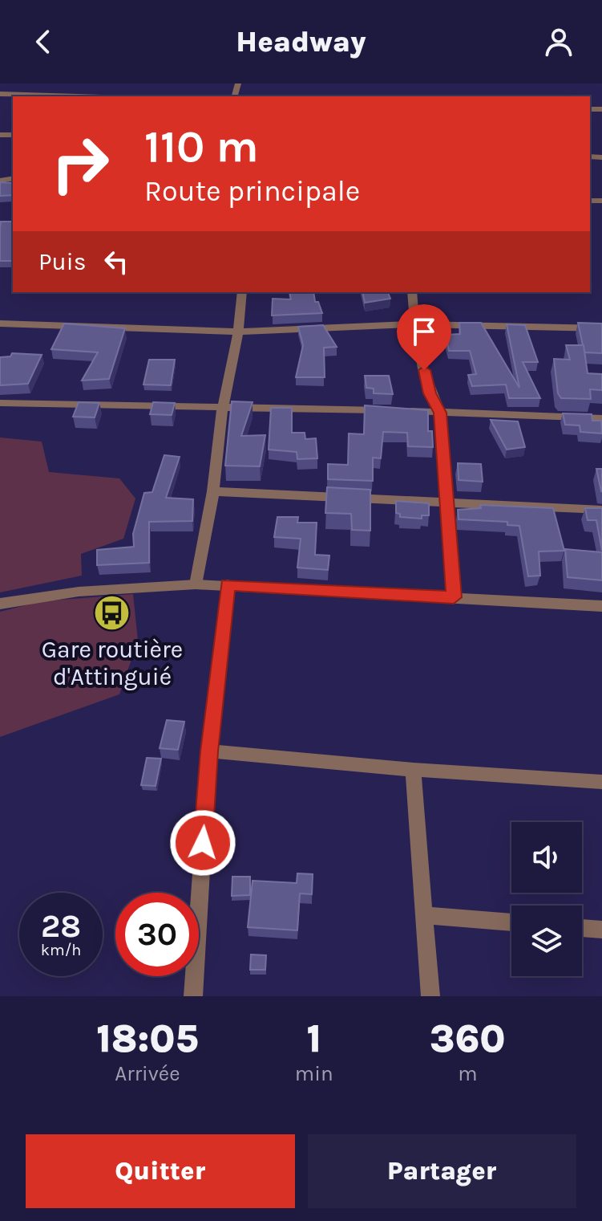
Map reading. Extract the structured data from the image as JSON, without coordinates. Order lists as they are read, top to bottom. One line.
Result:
{"places":{"bus stop":["Gare routière d'Attinguié"]},"page":{"header":"Headway","turn":["110 m","Route principale"],"then":"Puis","speed":"28 km/h","limit":"30","eta":["18:05","Arrivée","1","min","360","m"],"buttons":["Quitter","Partager"]}}
